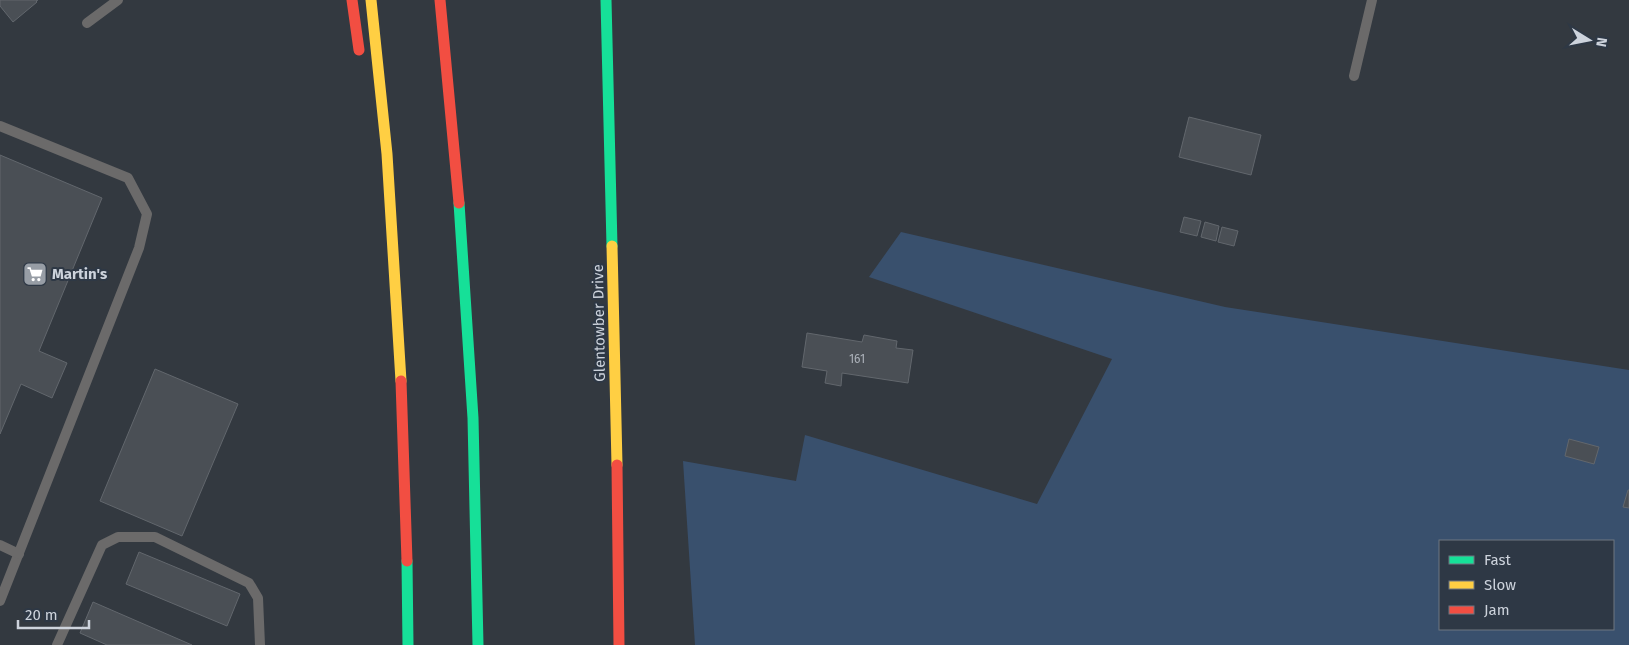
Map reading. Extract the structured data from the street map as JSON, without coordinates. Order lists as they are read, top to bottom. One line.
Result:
{"streets":{"main road":["Glentowber Drive"]},"places":{"supermarket":["Martin's"]},"house_numbers":["161"],"legend":["Fast","Slow","Jam"],"scale_bar":"20 m","north":"right"}
